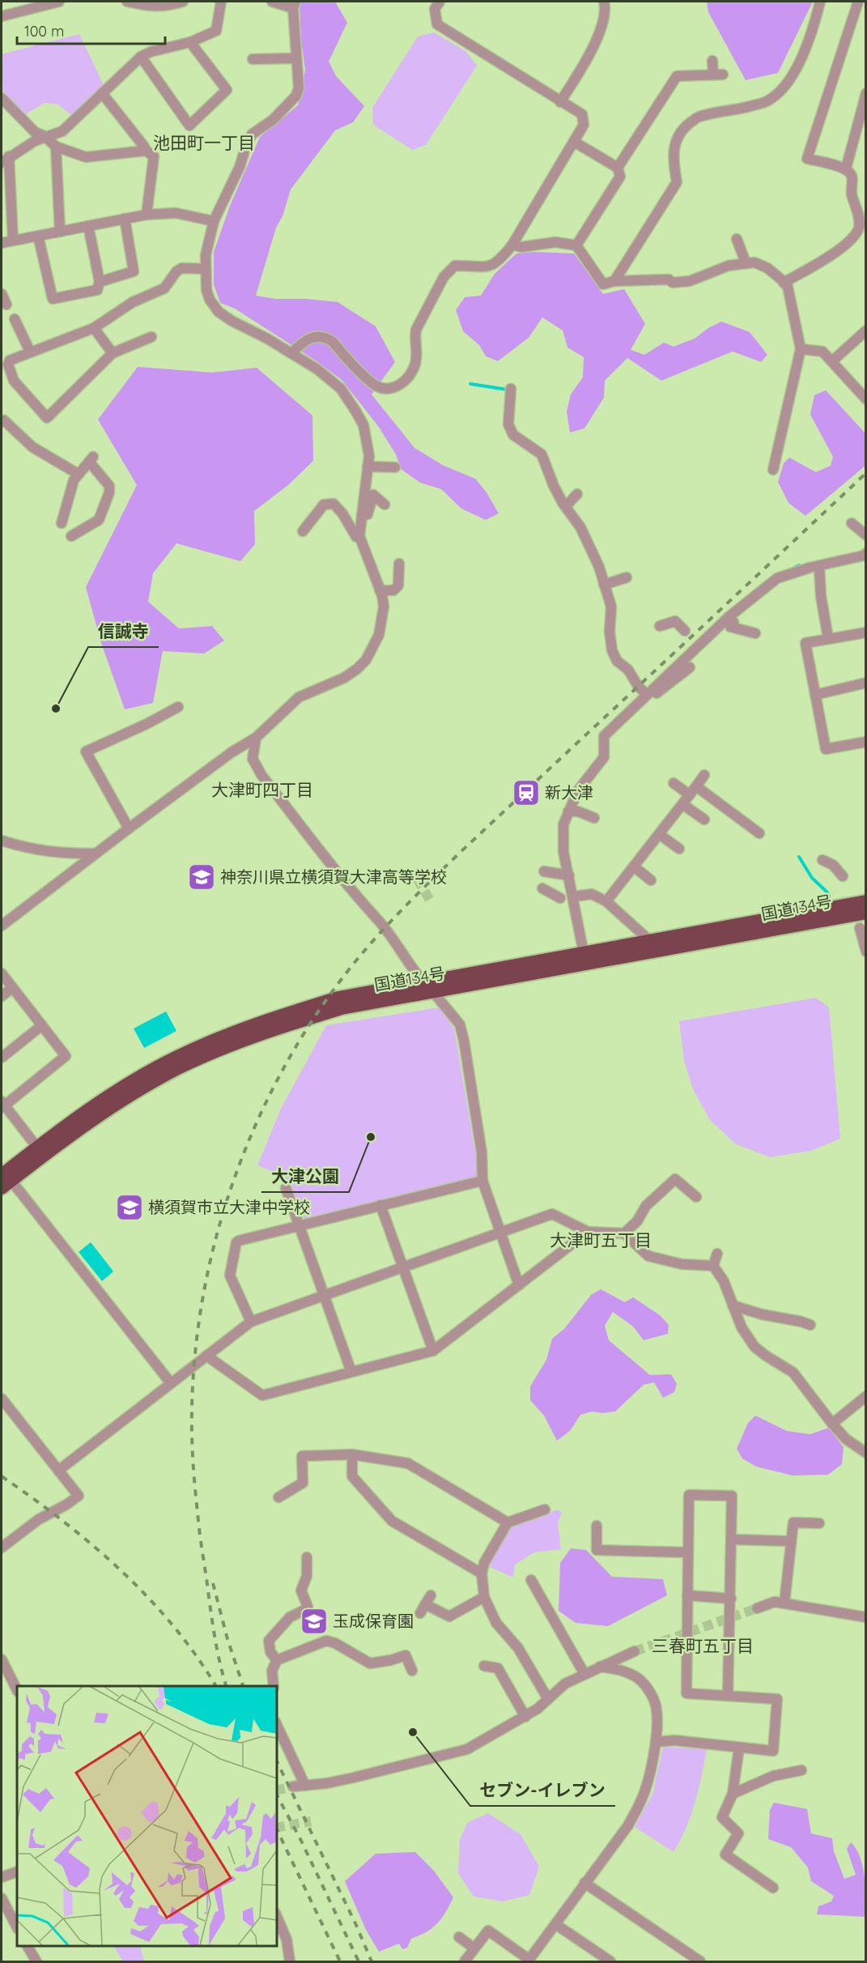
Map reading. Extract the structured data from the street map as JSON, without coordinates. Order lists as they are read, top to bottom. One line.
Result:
{"streets":{"highway":["国道134号"]},"districts":["池田町一丁目","大津町四丁目","大津町五丁目","三春町五丁目"],"places":{"other":["信誠寺","大津公園","セブン-イレブン"],"station":["新大津"],"school or university":["神奈川県立横須賀大津高等学校","横須賀市立大津中学校","玉成保育園"]},"scale_bar":"100 m"}
